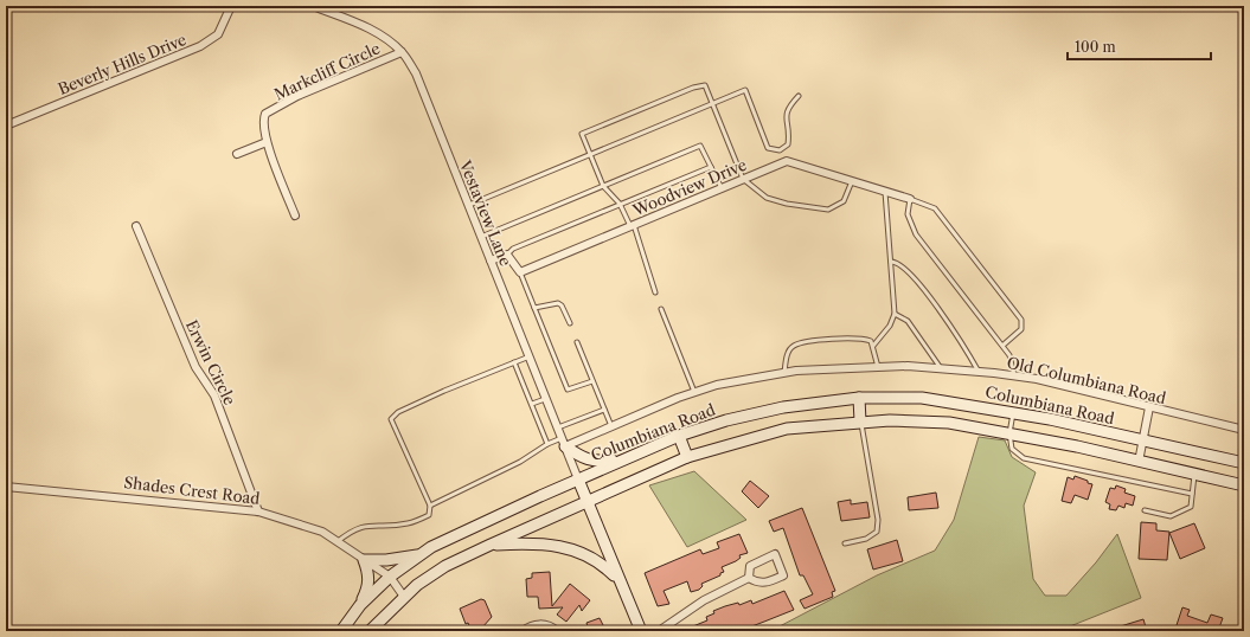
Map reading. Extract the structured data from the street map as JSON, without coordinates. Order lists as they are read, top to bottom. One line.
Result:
{"streets":{"main road":["Columbiana Road"],"street":["Beverly Hills Drive","Markcliff Circle","Woodview Drive","Vestaview Lane","Erwin Circle","Old Columbiana Road","Shades Crest Road"]},"crossings":[["Markcliff Circle","Vestaview Lane"],["Vestaview Lane","Old Columbiana Road"],["Vestaview Lane","Columbiana Road"],["Erwin Circle","Shades Crest Road"],["Columbiana Road","Shades Crest Road"]],"scale_bar":"100 m"}
